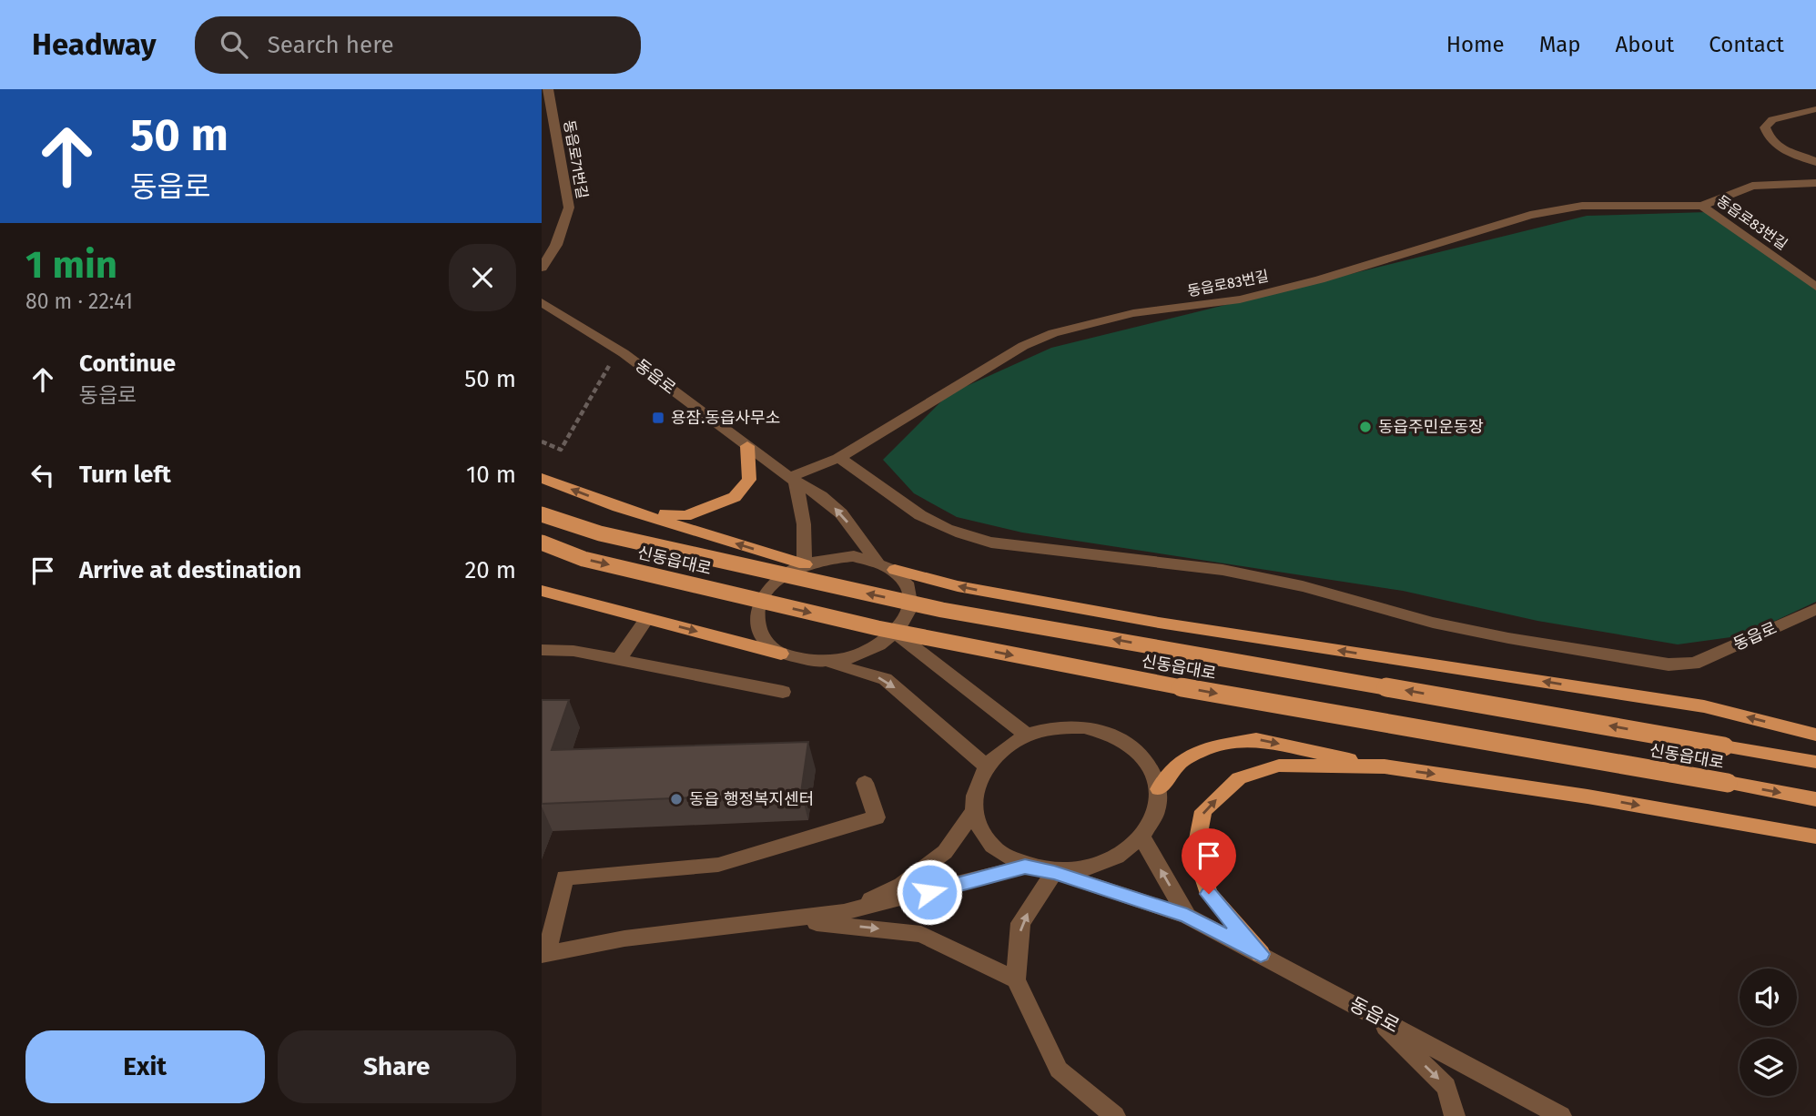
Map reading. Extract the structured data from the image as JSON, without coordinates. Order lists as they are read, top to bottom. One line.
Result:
{"streets":{"main road":["신동읍대로"],"street":["동읍로71번길","동읍로83번길","동읍로"]},"crossings":[["동읍로83번길","동읍로"]],"places":{"transit":["용잠.동읍사무소"],"other":["동읍주민운동장","동읍 행정복지센터"]},"page":{"header":"Headway","search":"Search here","nav":["Home","Map","About","Contact"],"turn":["50 m","동읍로"],"heading":["1 min","80 m · 22:41"],"list":[{"name":"Continue","note":"동읍로","value":"50 m"},{"name":"Turn left","value":"10 m"},{"name":"Arrive at destination","value":"20 m"}],"buttons":["Exit","Share"]}}
